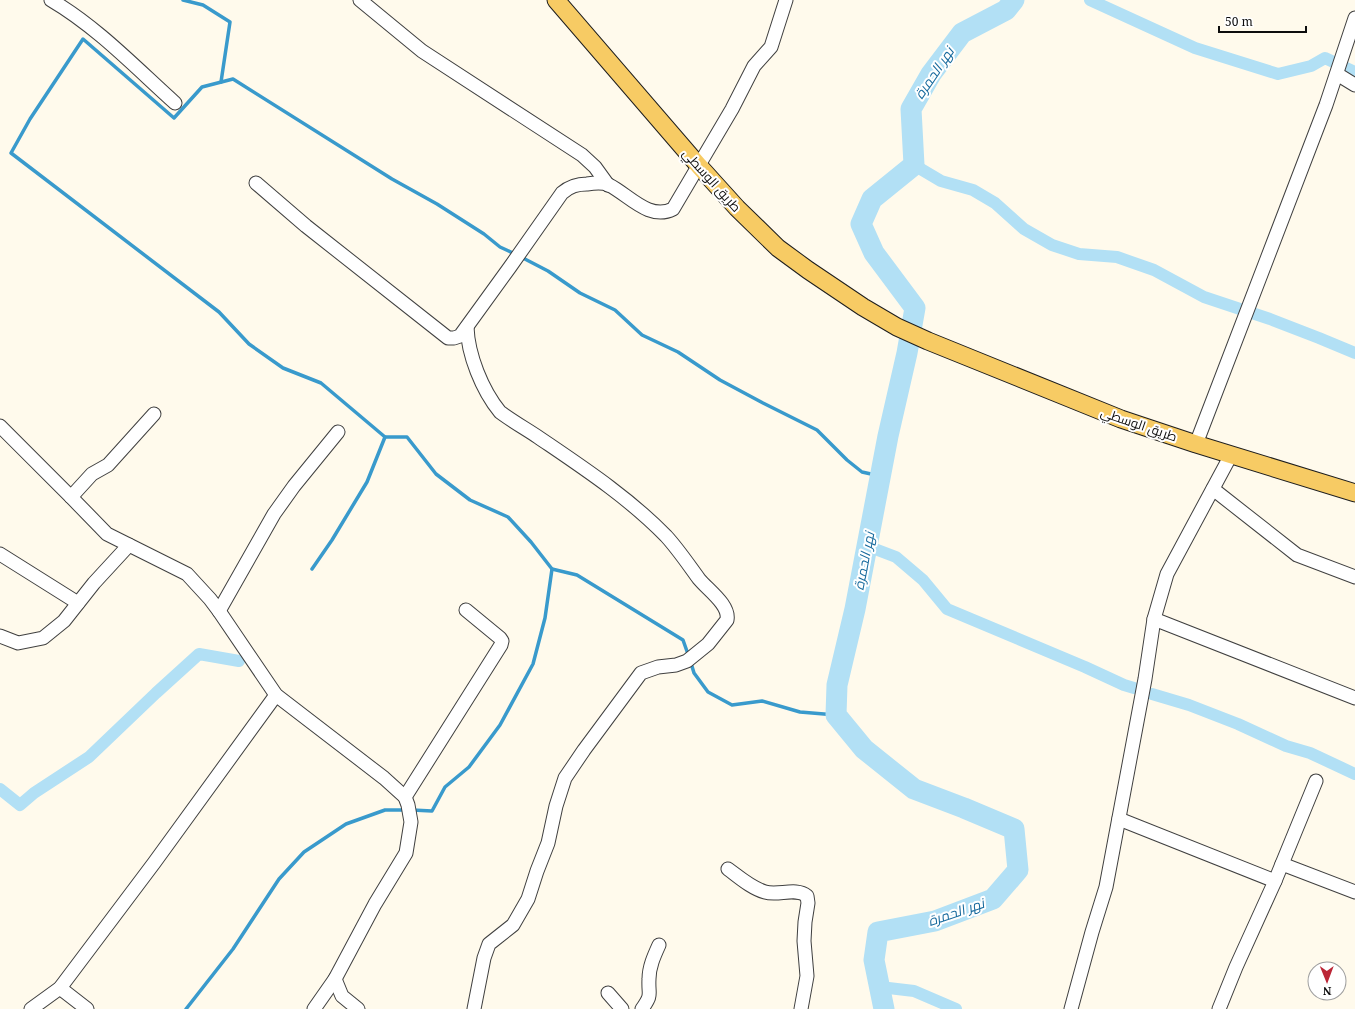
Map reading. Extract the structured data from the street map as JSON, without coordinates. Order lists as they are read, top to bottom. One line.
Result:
{"streets":{"main road":["طريق الوسطي"]},"water":["نهر الحمرة"],"scale_bar":"50 m","north":"bottom"}
